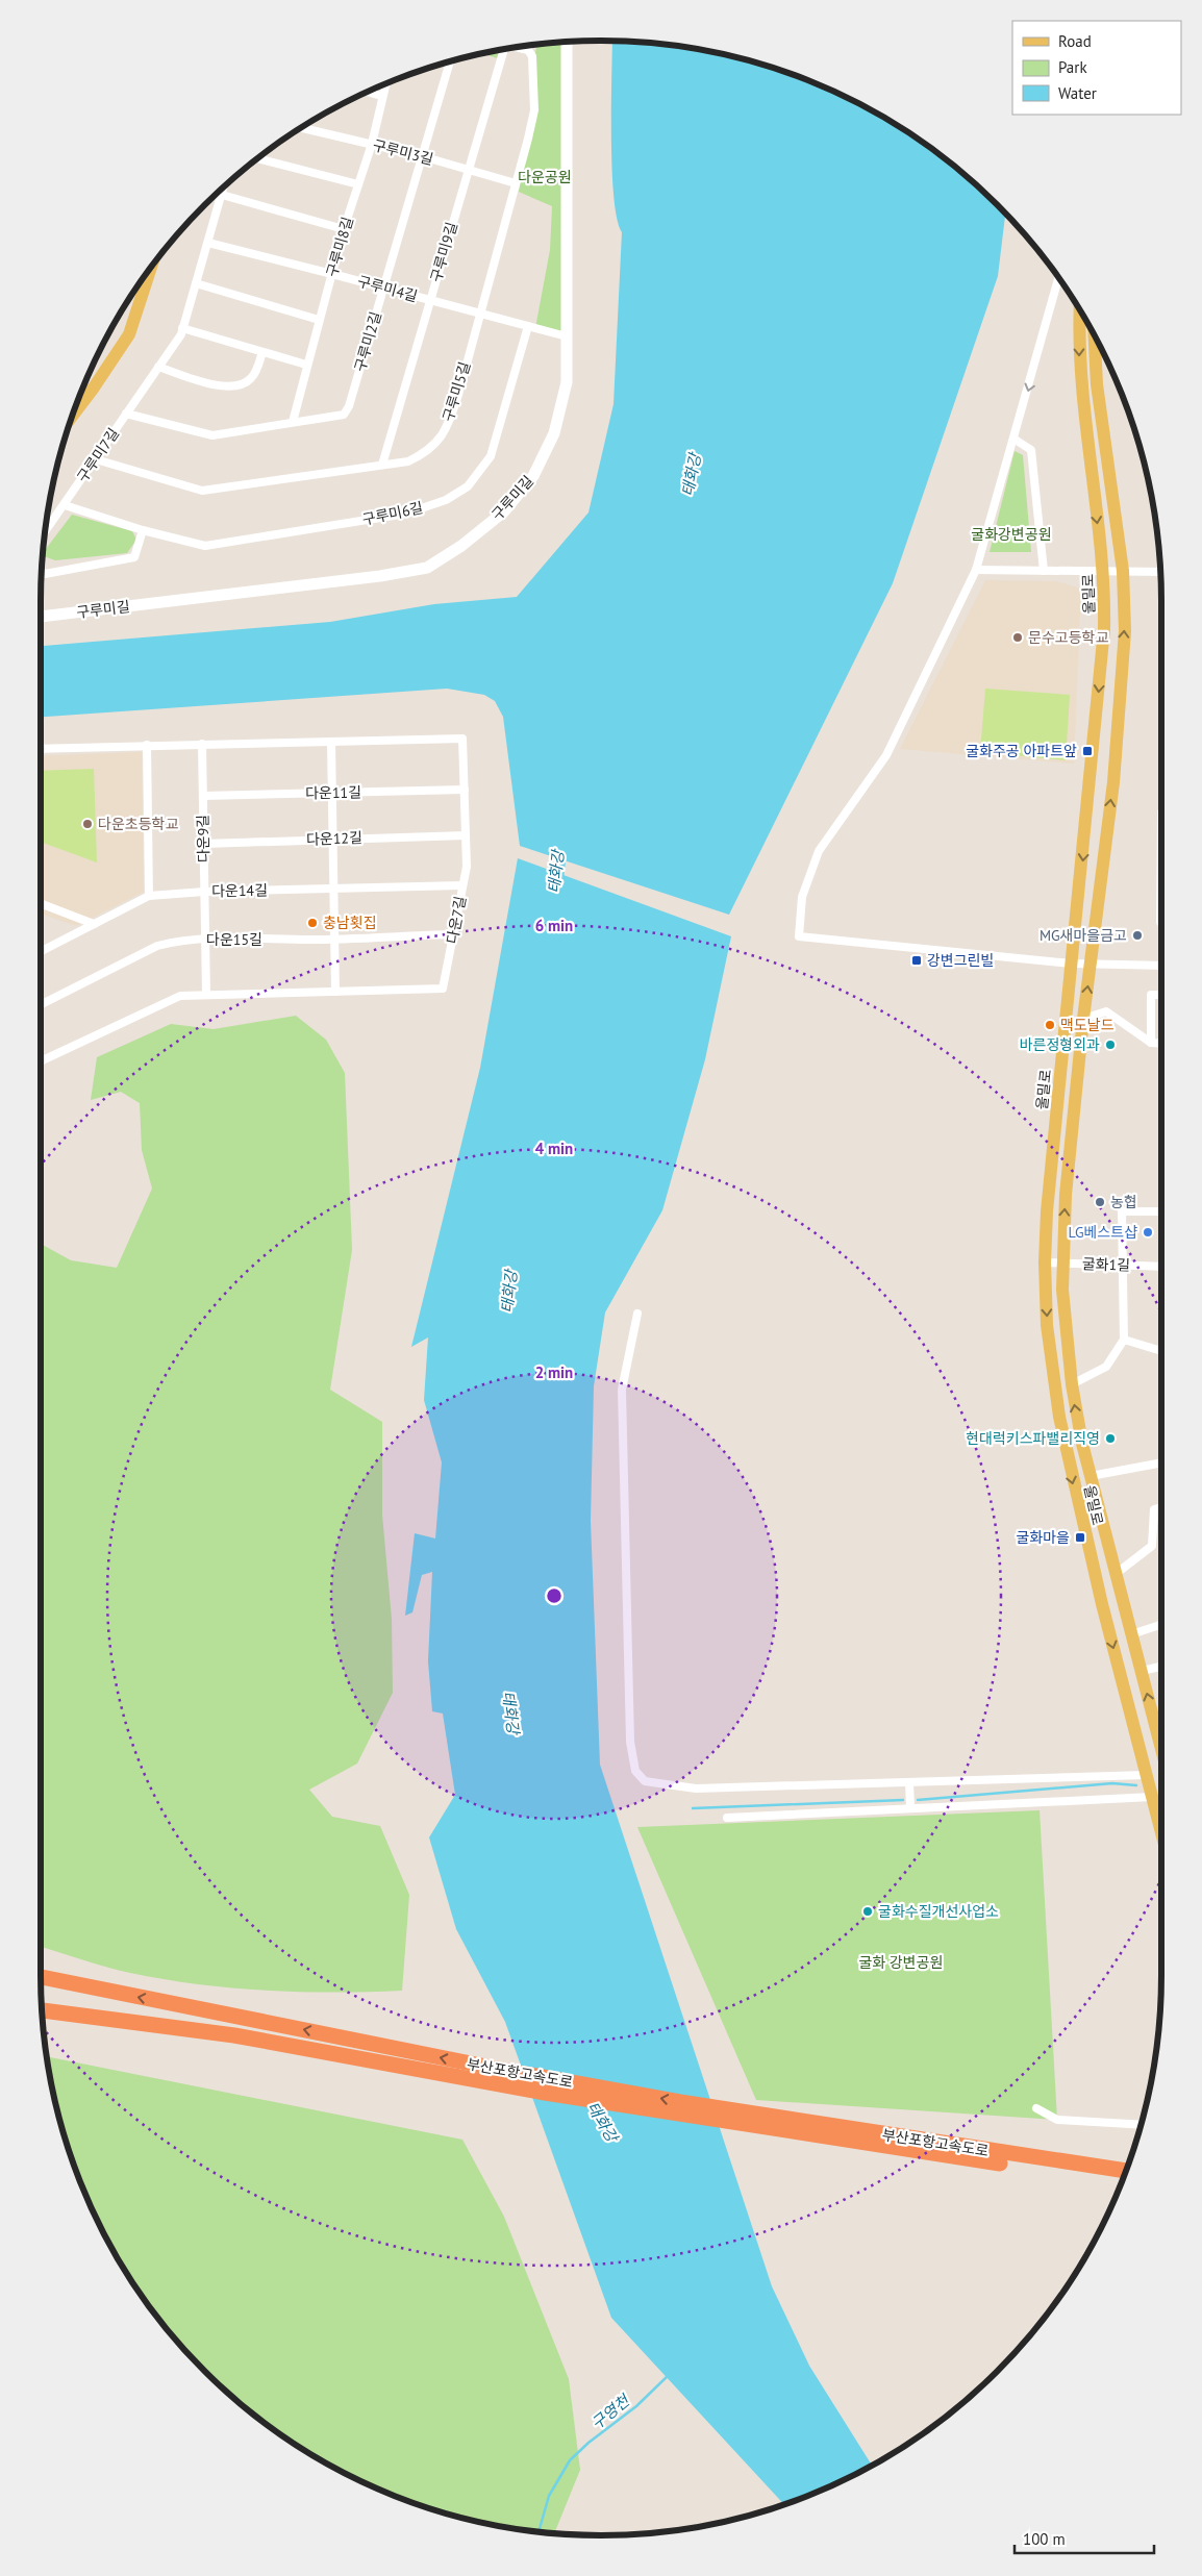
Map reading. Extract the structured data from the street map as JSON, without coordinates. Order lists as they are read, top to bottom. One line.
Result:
{"streets":{"highway":["부산포항고속도로"],"main road":["울밀로"],"street":["구루미3길","구루미8길","구루미9길","구루미4길","구루미2길","구루미5길","구루미7길","구루미길","구루미6길","다운11길","다운9길","다운12길","다운14길","다운7길","다운15길","굴화1길"]},"crossings":[["구루미3길","구루미8길"],["구루미3길","구루미9길"],["구루미3길","구루미2길"],["구루미3길","구루미5길"],["구루미8길","구루미4길"],["구루미8길","구루미2길"],["구루미9길","구루미4길"],["구루미9길","구루미5길"],["구루미4길","구루미2길"],["구루미4길","구루미5길"],["구루미4길","구루미7길"],["구루미4길","구루미길"],["구루미4길","구루미6길"],["구루미2길","구루미7길"],["구루미5길","구루미7길"],["구루미7길","구루미6길"],["울밀로","굴화1길"],["다운11길","다운9길"],["다운11길","다운7길"],["다운9길","다운12길"],["다운9길","다운14길"],["다운9길","다운7길"],["다운9길","다운15길"],["다운12길","다운7길"],["다운14길","다운7길"],["다운7길","다운15길"]],"water":["태화강","구영천"],"parks":["다운공원","굴화강변공원","굴화 강변공원"],"places":{"other":["문수고등학교","다운초등학교","충남횟집","MG새마을금고","맥도날드","바른정형외과","농협","LG베스트샵","현대럭키스파밸리직영","굴화수질개선사업소"],"transit":["굴화주공 아파트앞","강변그린빌","굴화마을"]},"legend":["Road","Park","Water"],"scale_bar":"100 m","rings":["6 min","4 min","2 min"]}
